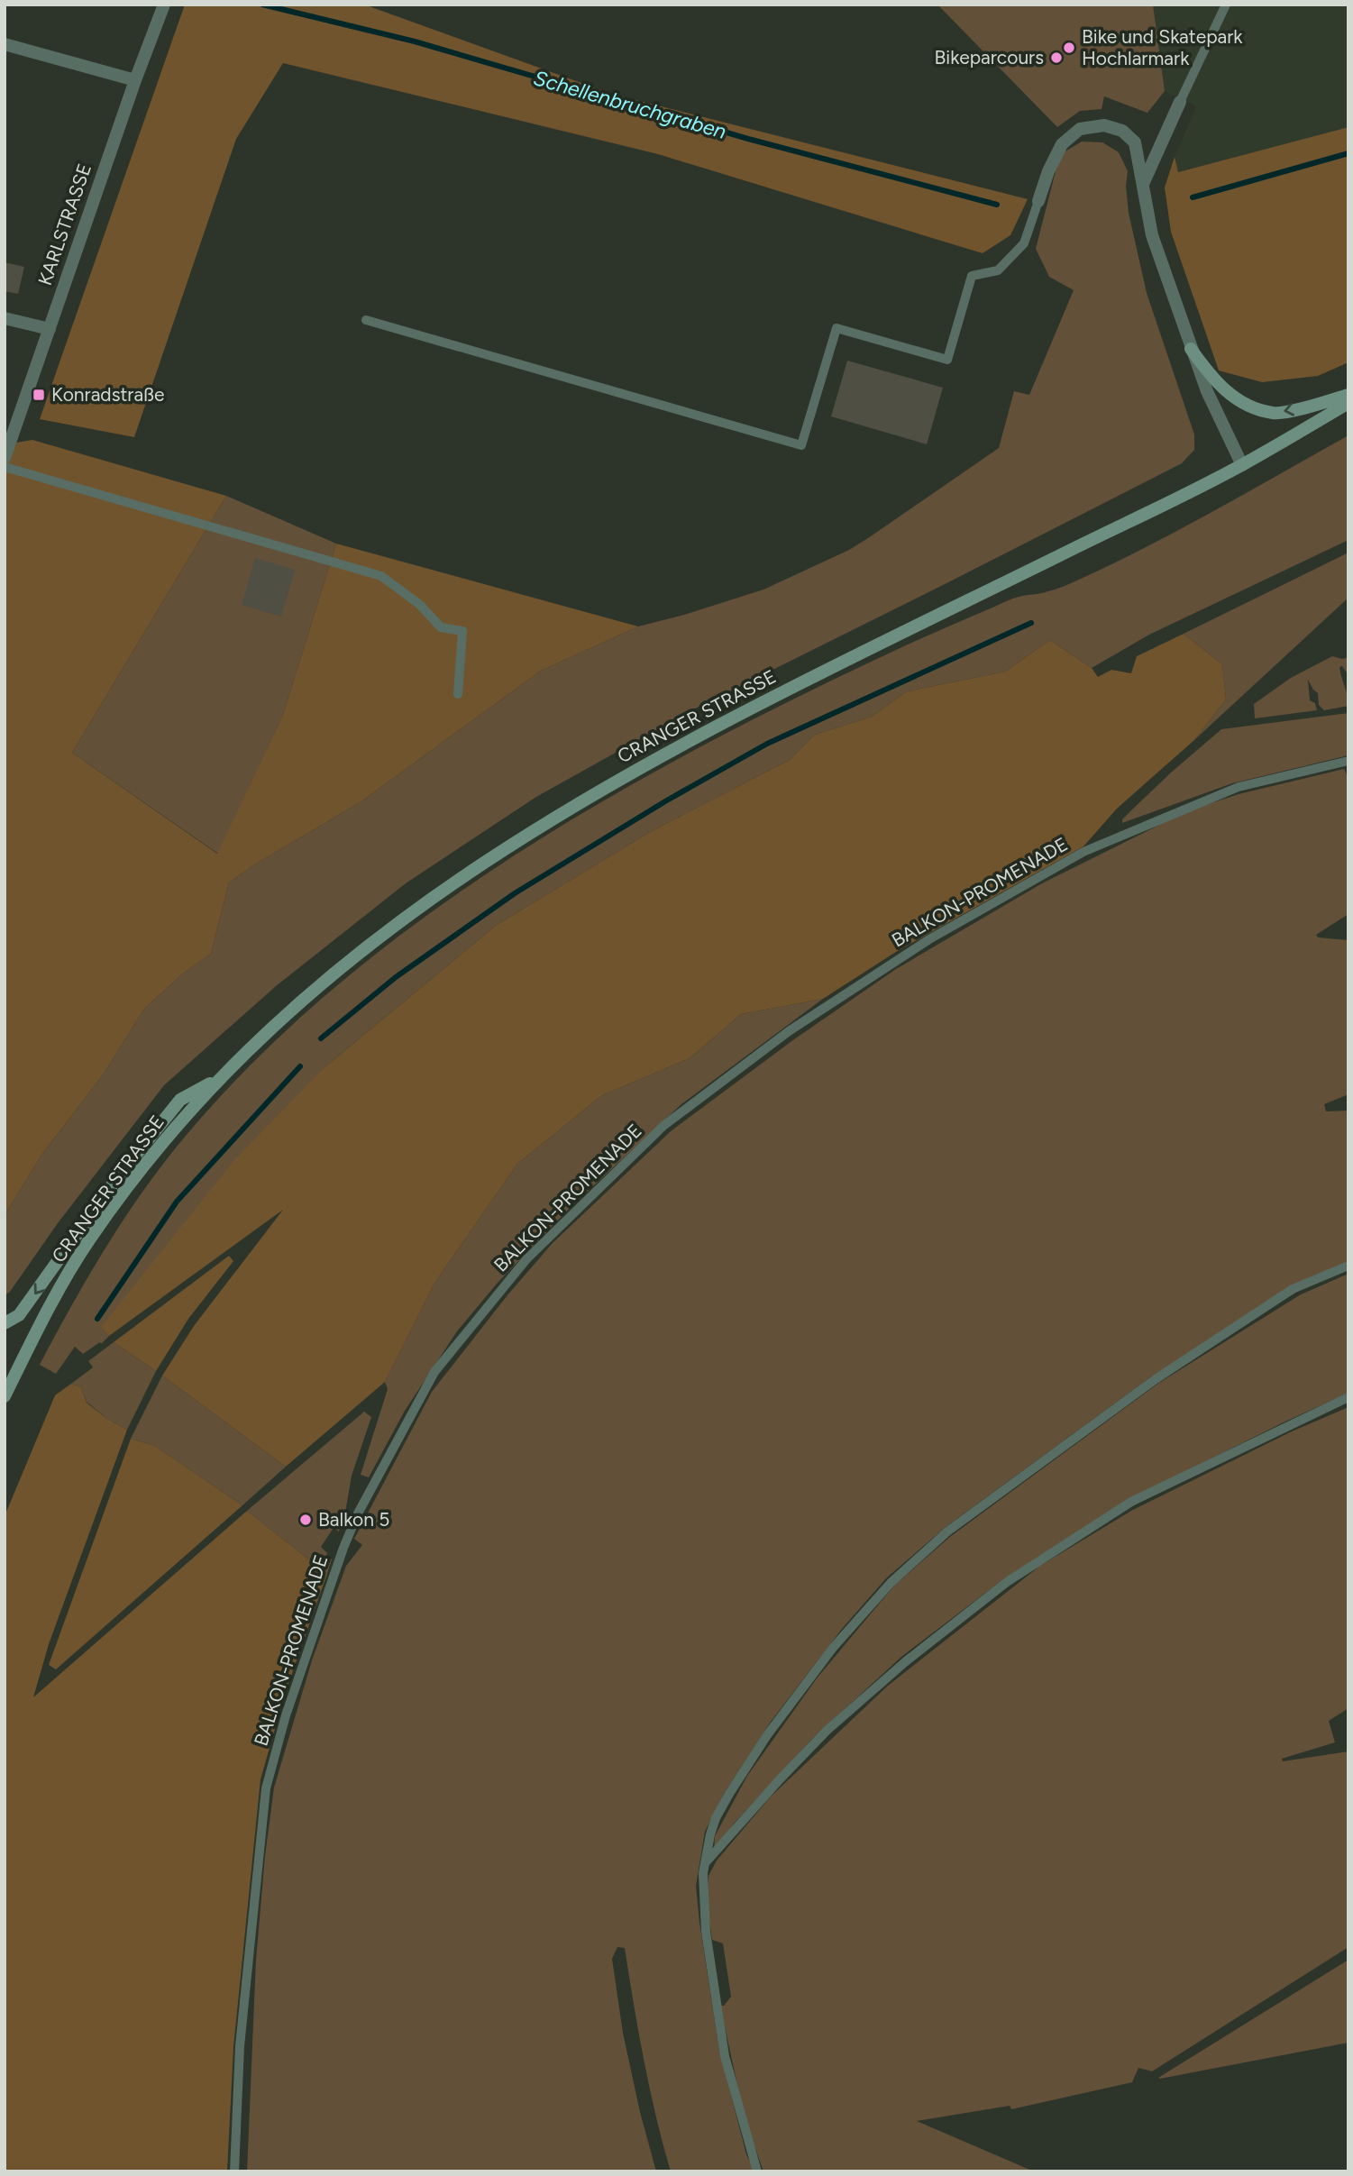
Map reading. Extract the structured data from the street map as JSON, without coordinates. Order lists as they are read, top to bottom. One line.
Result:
{"streets":{"main road":["CRANGER STRASSE"],"street":["KARLSTRASSE"],"lane":["BALKON-PROMENADE"]},"water":["Schellenbruchgraben"],"places":{"other":["Bike und Skatepark Hochlarmark","Bikeparcours","Balkon 5"],"transit":["Konradstraße"]}}
